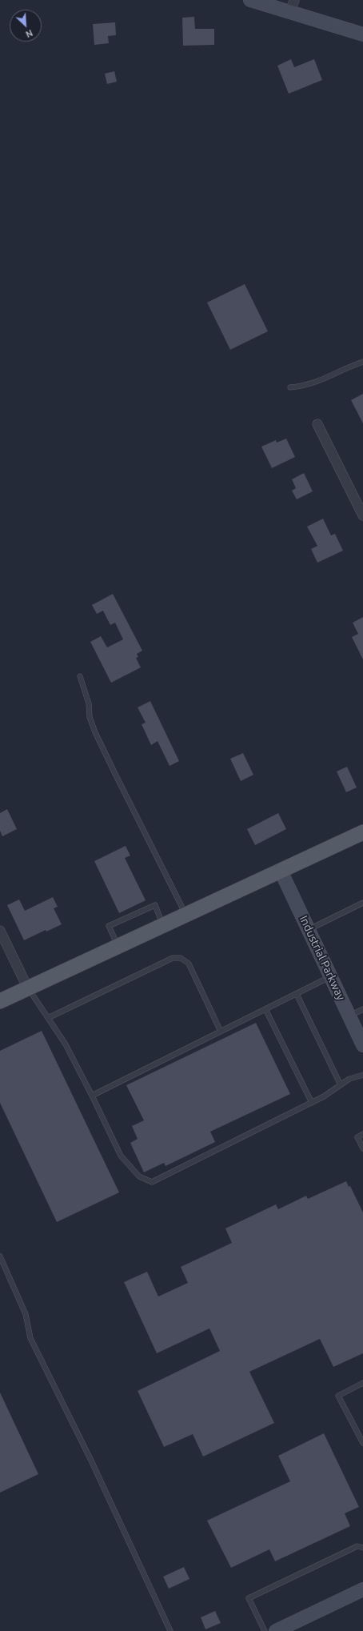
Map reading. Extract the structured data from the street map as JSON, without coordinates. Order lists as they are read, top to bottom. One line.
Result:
{"streets":{"street":["Industrial Parkway"]},"north":"bottom right"}
